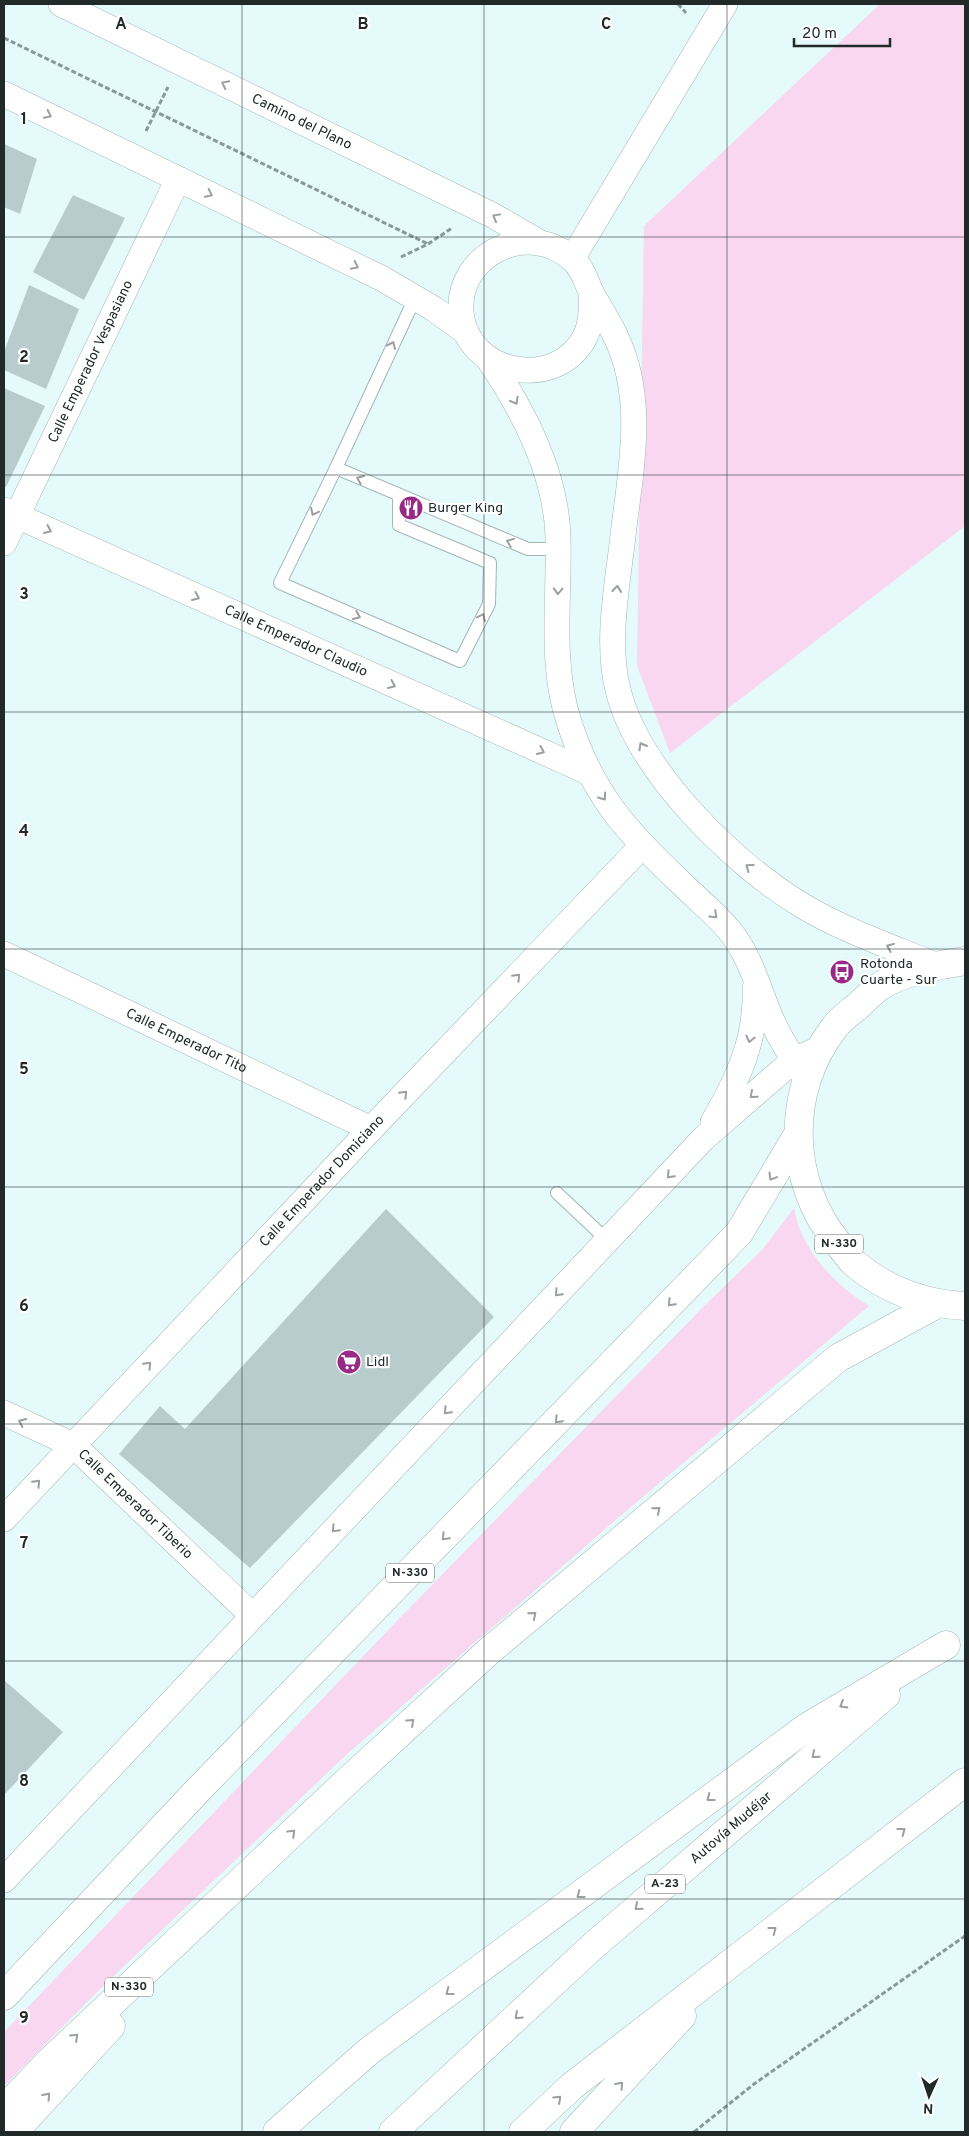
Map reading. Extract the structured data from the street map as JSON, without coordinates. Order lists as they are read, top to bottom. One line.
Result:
{"streets":{"highway":["N-330","Autovía Mudéjar","A-23"],"street":["Camino del Plano","Calle Emperador Vespasiano","Calle Emperador Claudio","Calle Emperador Tito","Calle Emperador Domiciano","Calle Emperador Tiberio"]},"crossings":[["Calle Emperador Vespasiano","Calle Emperador Claudio"],["Calle Emperador Tito","Calle Emperador Domiciano"],["Calle Emperador Domiciano","Calle Emperador Tiberio"]],"one_way":["Calle Emperador Claudio","Calle Emperador Domiciano"],"places":{"restaurant":["Burger King"],"bus stop":["Rotonda Cuarte - Sur"],"supermarket":["Lidl"]},"scale_bar":"20 m","north":"bottom","grid":{"columns":["A","B","C"],"rows":["1","2","3","4","5","6","7","8","9"]}}
